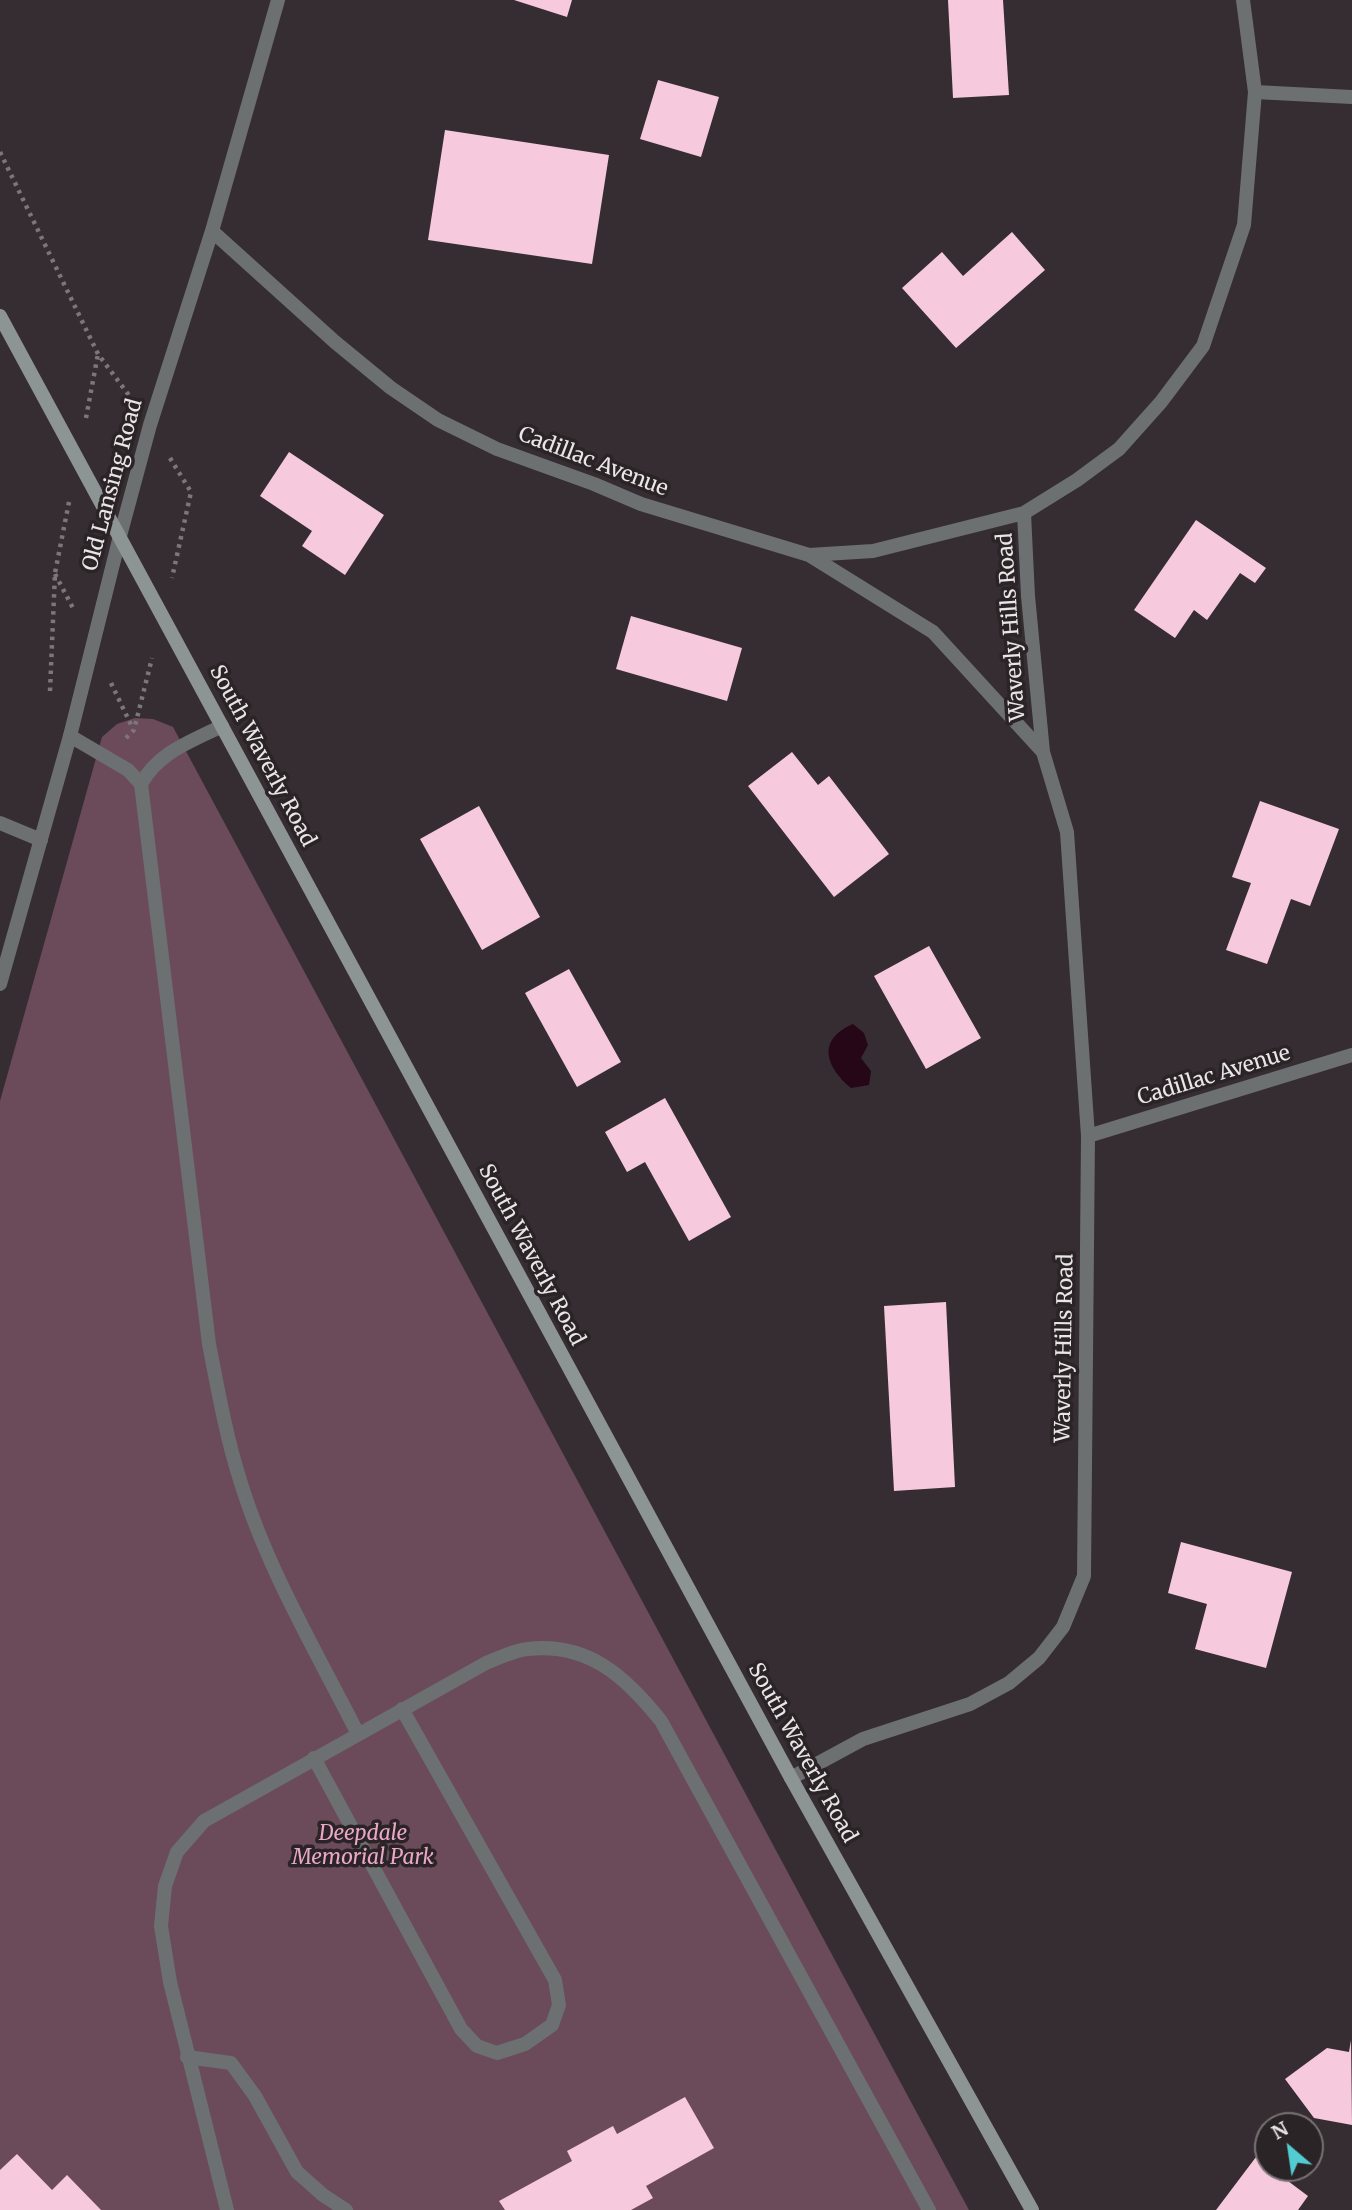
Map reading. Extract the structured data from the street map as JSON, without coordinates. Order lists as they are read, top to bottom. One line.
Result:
{"streets":{"main road":["South Waverly Road"],"street":["Cadillac Avenue","Old Lansing Road","Waverly Hills Road"]},"crossings":[["Cadillac Avenue","Old Lansing Road"],["Cadillac Avenue","Waverly Hills Road"],["Old Lansing Road","South Waverly Road"],["Waverly Hills Road","South Waverly Road"]],"parks":["Deepdale Memorial Park"],"north":"top left"}
